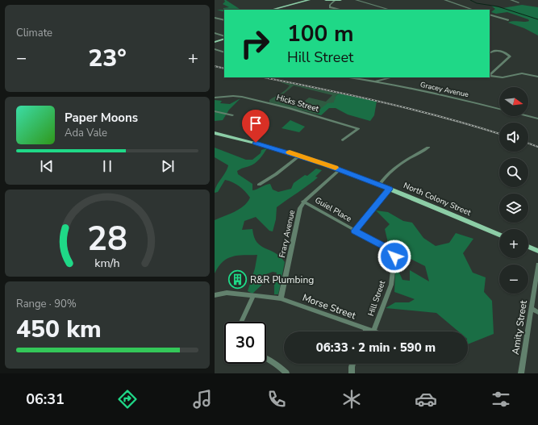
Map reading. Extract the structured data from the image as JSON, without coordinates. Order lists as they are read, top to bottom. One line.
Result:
{"streets":{"main road":["North Colony Street"],"street":["Gracey Avenue","Hicks Street","Guiel Place","Frary Avenue","Hill Street","Morse Street","Amity Street"]},"crossings":[["North Colony Street","Frary Avenue"],["Guiel Place","Frary Avenue"],["Guiel Place","Hill Street"],["Frary Avenue","Morse Street"],["Hill Street","Morse Street"]],"places":{"building":["R&R Plumbing"]},"north":"right","page":{"tile":["Climate",["Range · 90%","450 km"]],"turn":["100 m","Hill Street"],"heat":["−","23°","+"],"map_buttons":["+","−"],"song":["Paper Moons","Ada Vale"],"limit":"30","trip":"06:33 · 2 min · 590 m","tabs":"06:31","gauge":["28","km/h"]}}
